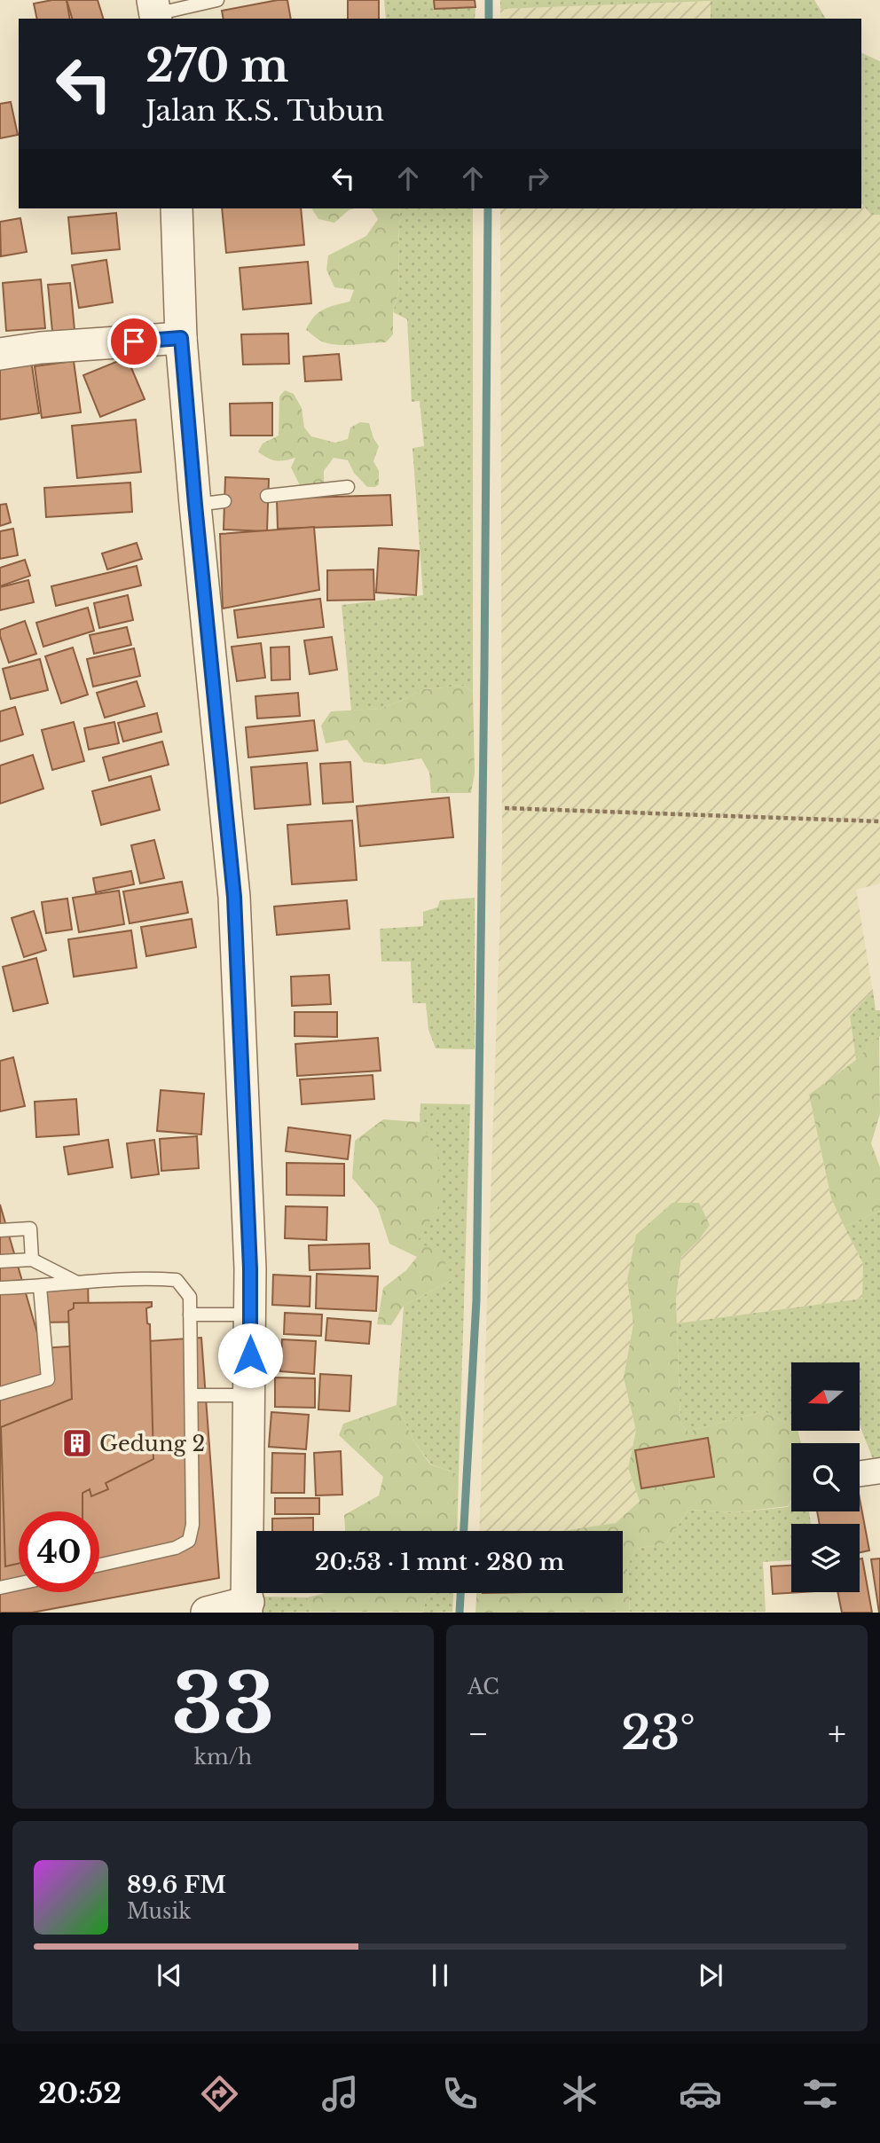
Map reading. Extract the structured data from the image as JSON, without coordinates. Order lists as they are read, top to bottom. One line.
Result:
{"places":{"building":["Gedung 2"]},"north":"left","page":{"turn":["270 m","Jalan K.S. Tubun"],"limit":"40","trip":"20:53 · 1 mnt · 280 m","tile":[["33","km/h"],"AC"],"heat":["−","23°","+"],"song":["89.6 FM","Musik"],"tabs":"20:52"}}
